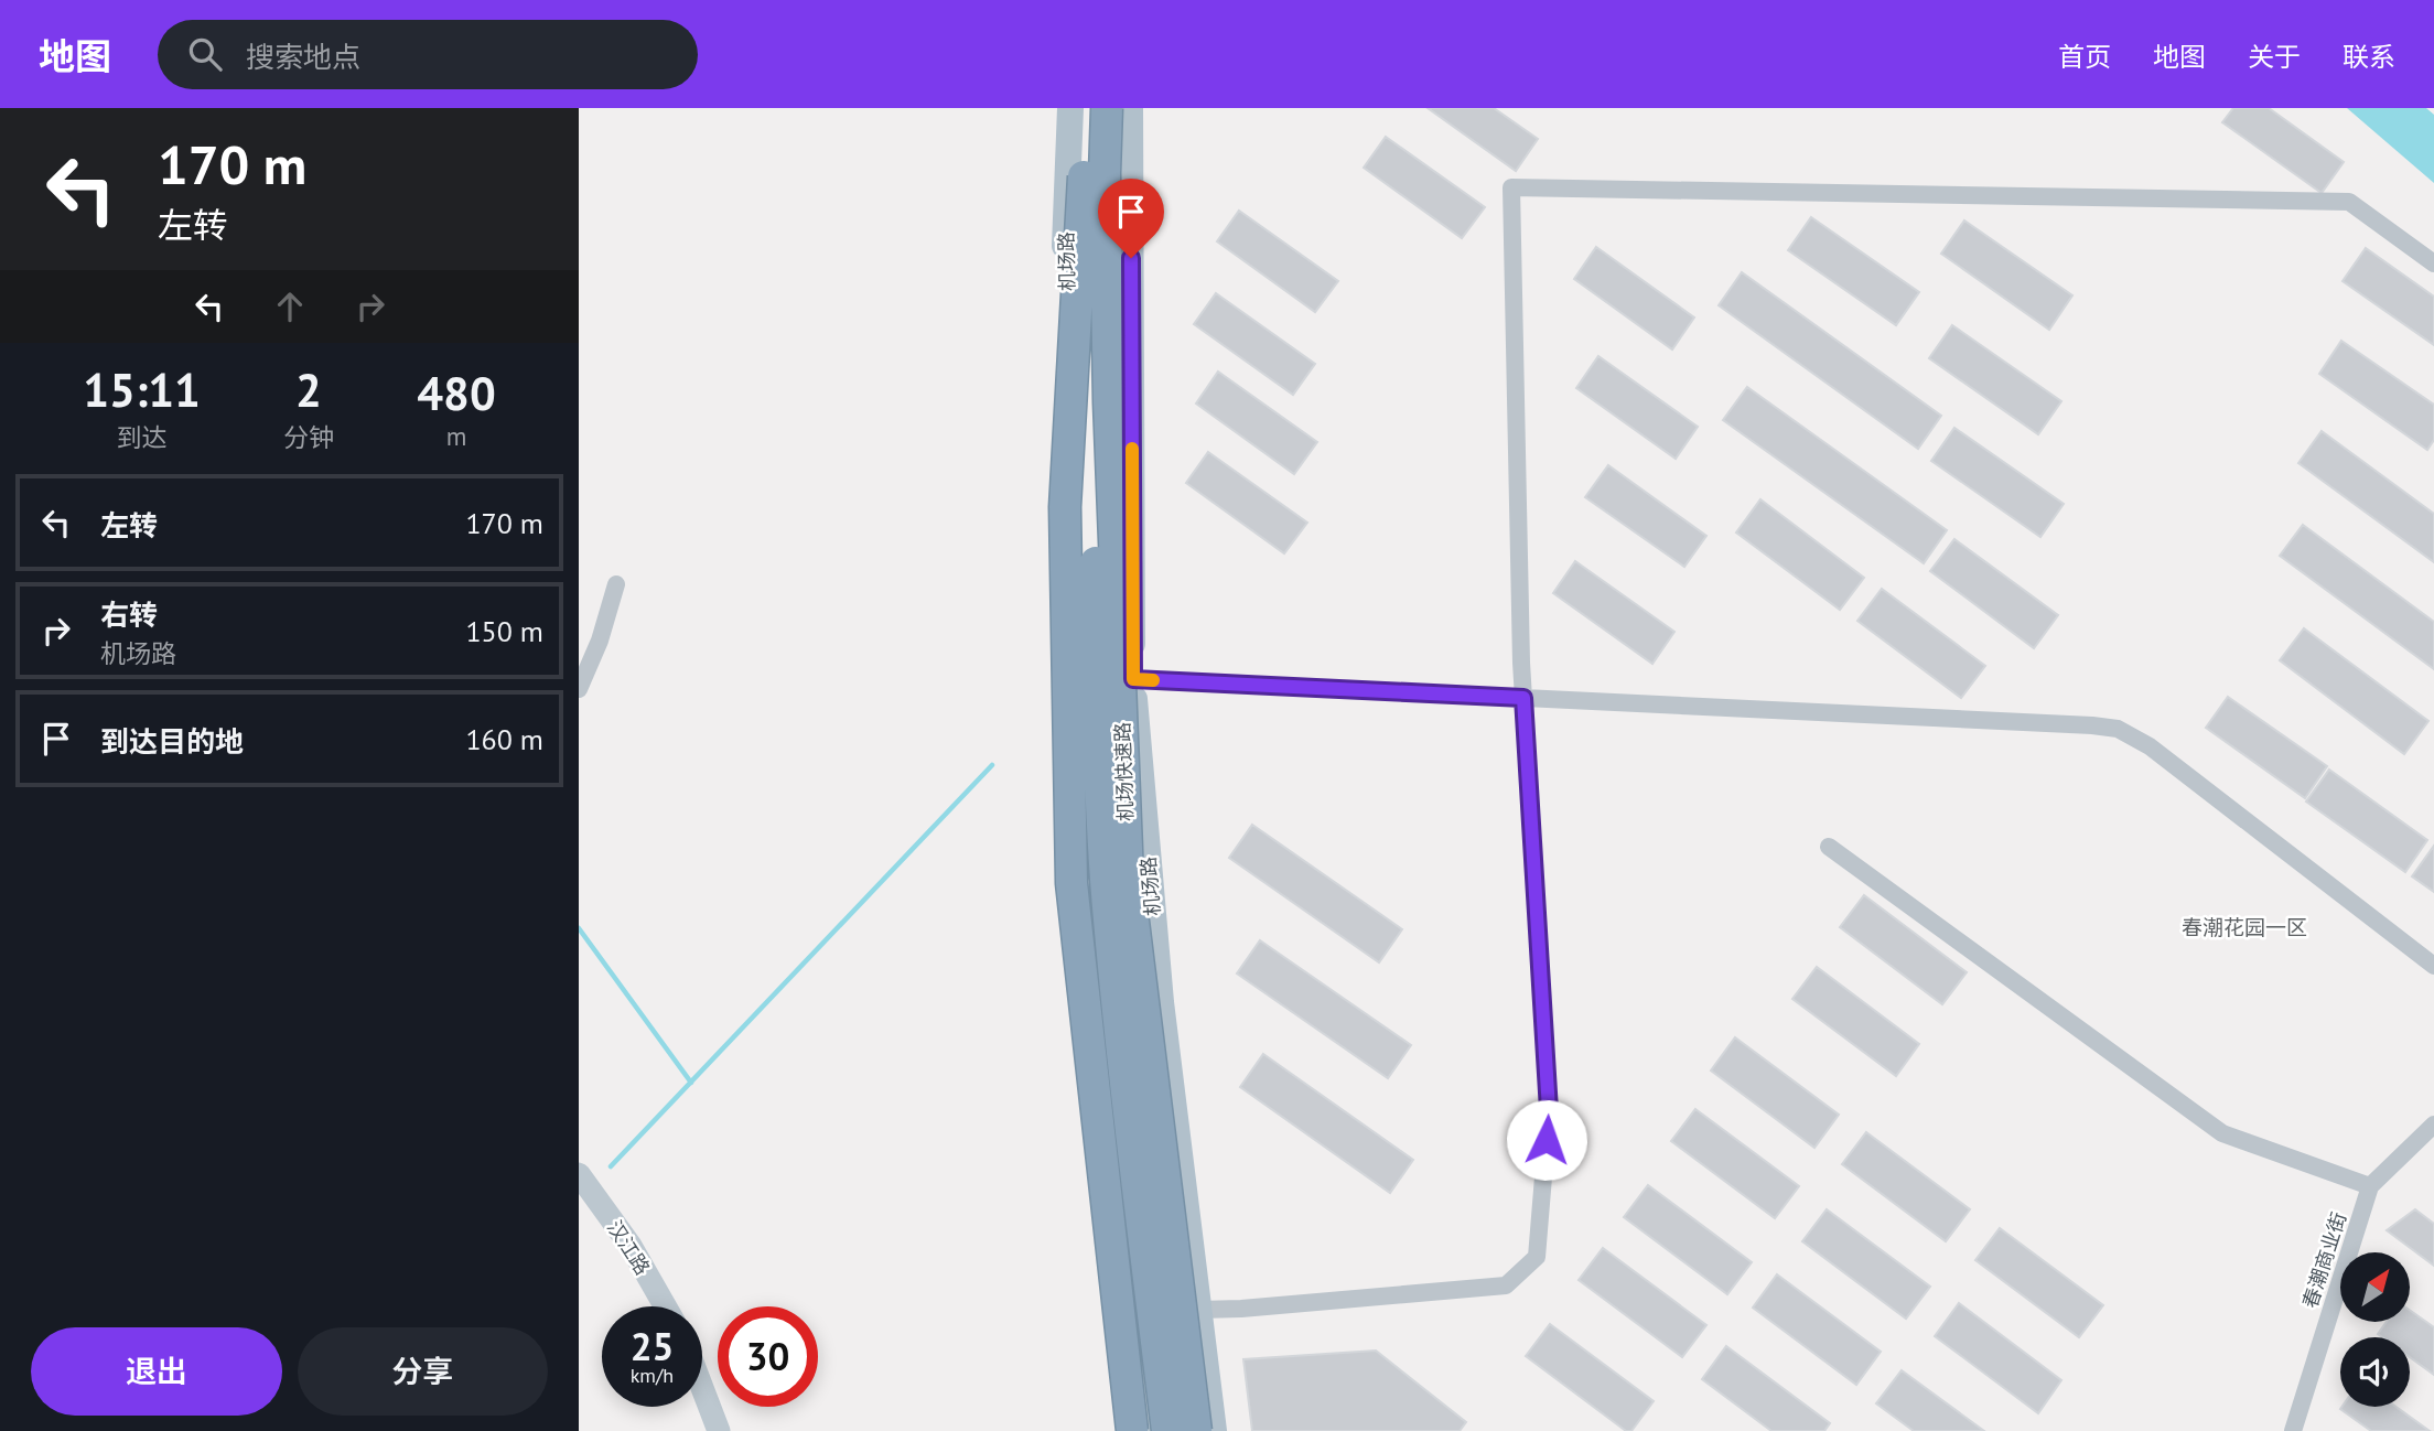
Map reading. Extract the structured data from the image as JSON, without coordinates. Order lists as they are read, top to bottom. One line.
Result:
{"streets":{"highway":["机场快速路"],"main road":["机场路"],"street":["汉江路","春潮商业街"]},"districts":["春潮花园一区"],"north":"top right","page":{"header":"地图","search":"搜索地点","nav":["首页","地图","关于","联系"],"turn":["170 m","左转"],"eta":["15:11","到达","2","分钟","480","m"],"list":[{"name":"左转","value":"170 m"},{"name":"右转","note":"机场路","value":"150 m"},{"name":"到达目的地","value":"160 m"}],"speed":"25 km/h","limit":"30","buttons":["退出","分享"]}}
